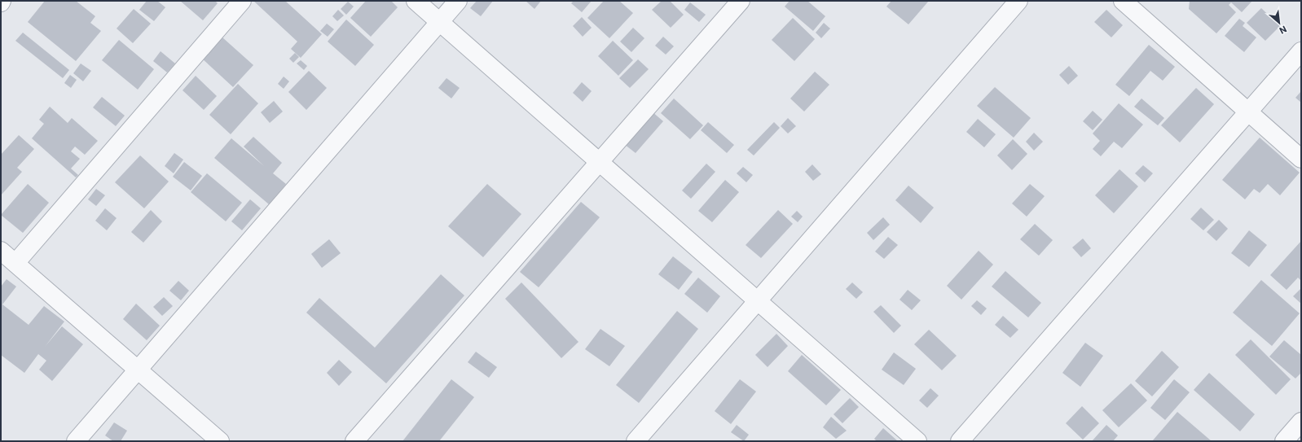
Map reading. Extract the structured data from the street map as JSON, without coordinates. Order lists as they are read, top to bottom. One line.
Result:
{"north":"bottom right"}
